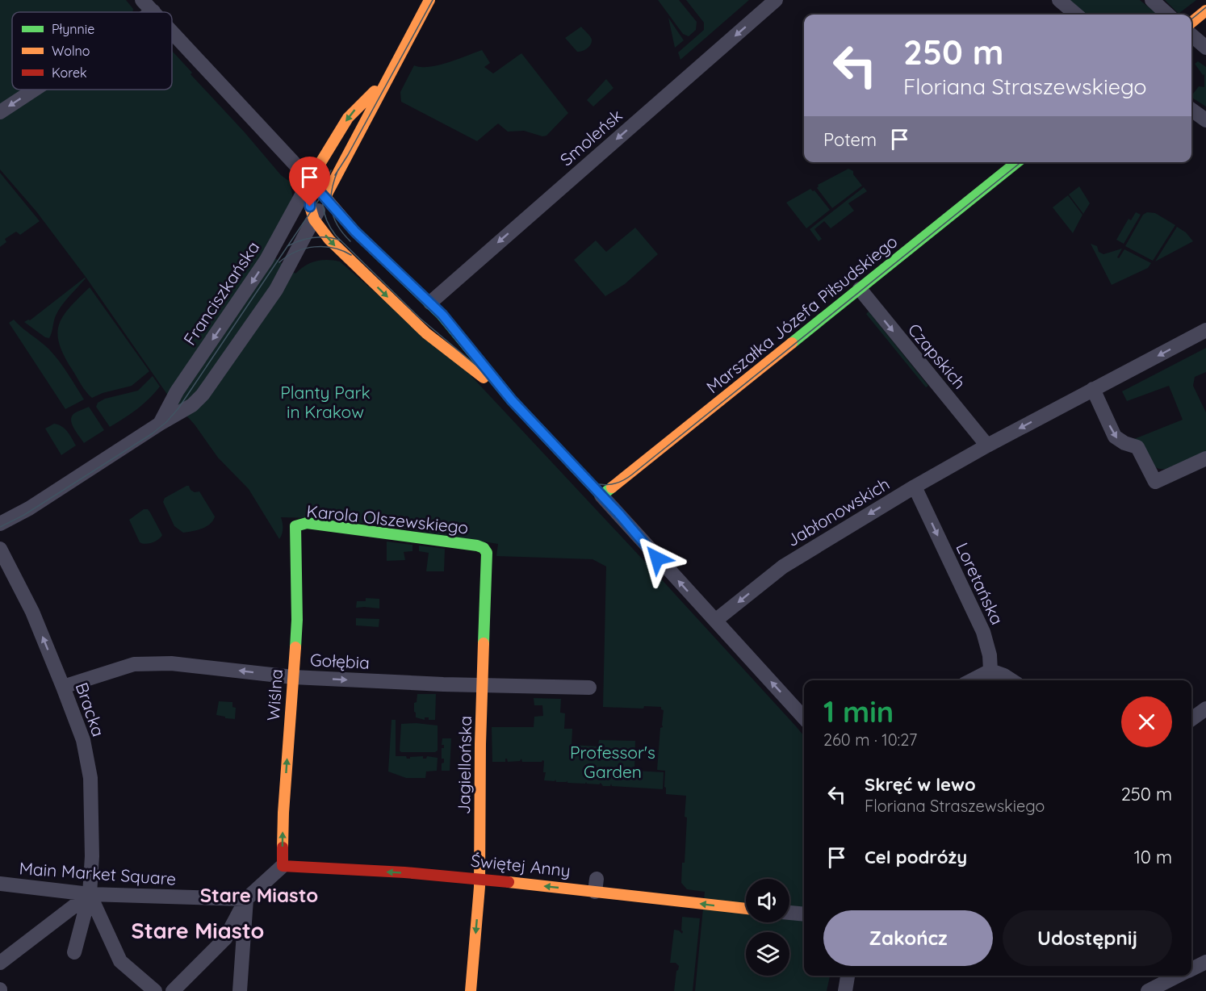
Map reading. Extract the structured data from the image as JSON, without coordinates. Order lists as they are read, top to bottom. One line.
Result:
{"streets":{"street":["Smoleńsk","Franciszkańska","Marszałka Józefa Piłsudskiego","Czapskich","Jabłonowskich","Karola Olszewskiego","Loretańska","Gołębia","Wiślna","Bracka","Jagiellońska","Świętej Anny","Main Market Square"]},"crossings":[["Marszałka Józefa Piłsudskiego","Czapskich"],["Czapskich","Jabłonowskich"],["Jabłonowskich","Loretańska"],["Karola Olszewskiego","Wiślna"],["Karola Olszewskiego","Jagiellońska"],["Gołębia","Wiślna"],["Gołębia","Bracka"],["Gołębia","Jagiellońska"],["Wiślna","Świętej Anny"],["Bracka","Main Market Square"],["Jagiellońska","Świętej Anny"]],"one_way":["Smoleńsk","Czapskich","Jabłonowskich","Loretańska","Wiślna","Bracka","Świętej Anny"],"districts":["Stare Miasto","Stare Miasto"],"parks":["Planty Park in Krakow","Professor's Garden"],"legend":["Płynnie","Wolno","Korek"],"page":{"turn":["250 m","Floriana Straszewskiego"],"then":"Potem","heading":["1 min","260 m · 10:27"],"list":[{"name":"Skręć w lewo","note":"Floriana Straszewskiego","value":"250 m"},{"name":"Cel podróży","value":"10 m"}],"buttons":["Zakończ","Udostępnij"]}}
